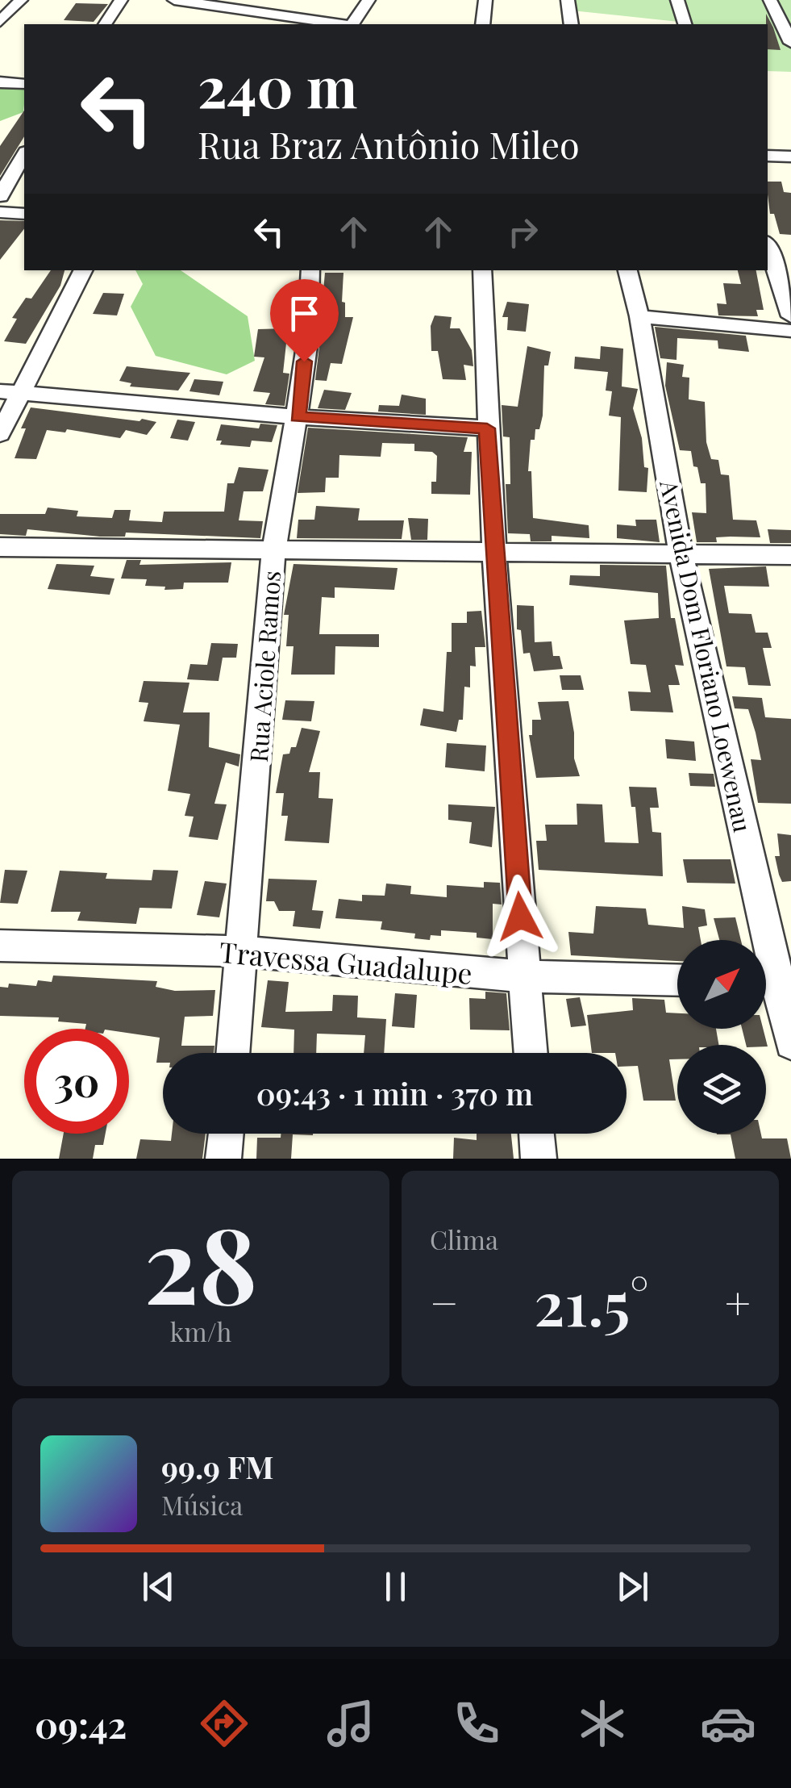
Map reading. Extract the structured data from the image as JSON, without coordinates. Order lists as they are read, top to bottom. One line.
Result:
{"streets":{"street":["Avenida Dom Floriano Loewenau","Rua Aciole Ramos","Travessa Guadalupe"]},"crossings":[["Rua Aciole Ramos","Travessa Guadalupe"]],"north":"top right","page":{"turn":["240 m","Rua Braz Antônio Mileo"],"limit":"30","trip":"09:43 · 1 min · 370 m","tile":[["28","km/h"],"Clima"],"heat":["−","21.5°","+"],"song":["99.9 FM","Música"],"tabs":"09:42"}}
